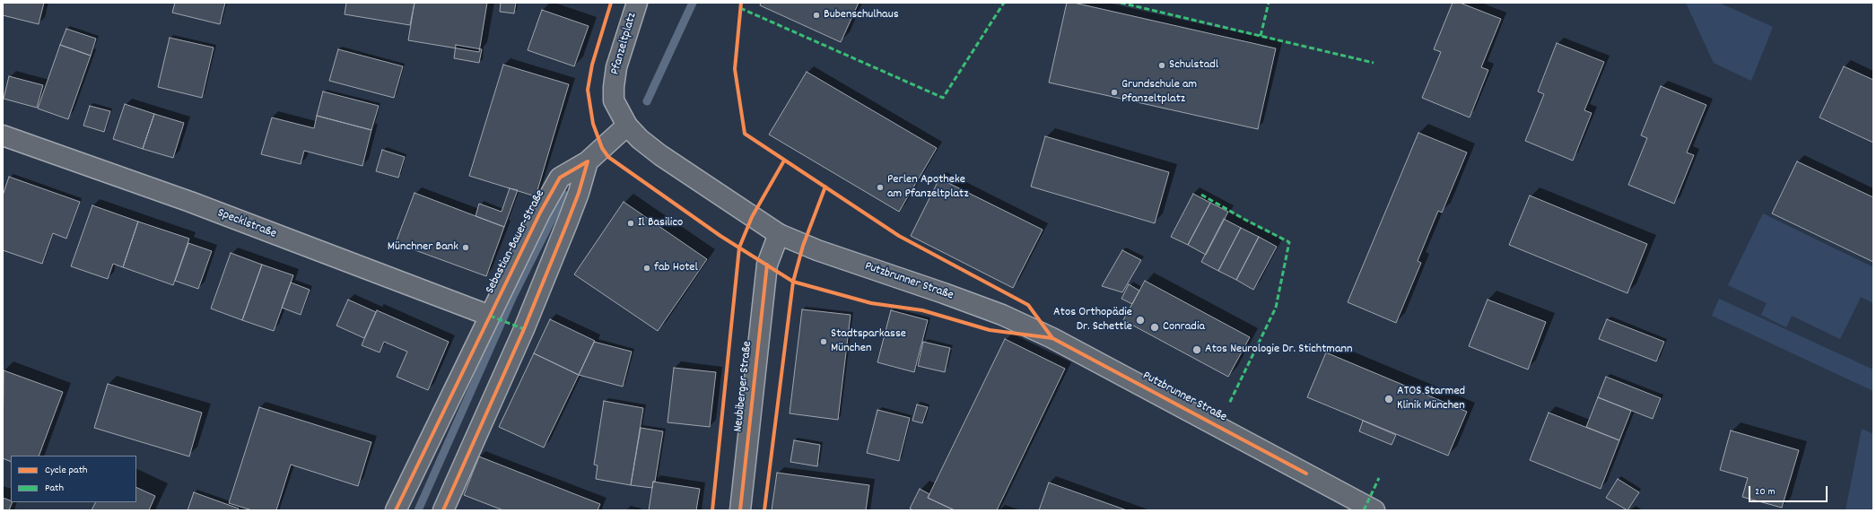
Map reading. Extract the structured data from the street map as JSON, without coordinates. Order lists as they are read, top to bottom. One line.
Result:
{"streets":{"street":["Pfanzeltplatz","Specklstraße","Sebastian-Bauer-Straße","Putzbrunner Straße","Neubiberger Straße"]},"crossings":[["Pfanzeltplatz","Sebastian-Bauer-Straße"],["Pfanzeltplatz","Putzbrunner Straße"],["Specklstraße","Sebastian-Bauer-Straße"],["Sebastian-Bauer-Straße","Putzbrunner Straße"],["Putzbrunner Straße","Neubiberger Straße"]],"places":["Bubenschulhaus","Schulstadl","Grundschule am Pfanzeltplatz","Perlen Apotheke am Pfanzeltplatz","Il Basilico","Münchner Bank","fab Hotel","Atos Orthopädie Dr. Schettle","Conradia","Stadtsparkasse München","Atos Neurologie Dr. Stichtmann","ATOS Starmed Klinik München"],"legend":["Cycle path","Path"],"scale_bar":"20 m"}
